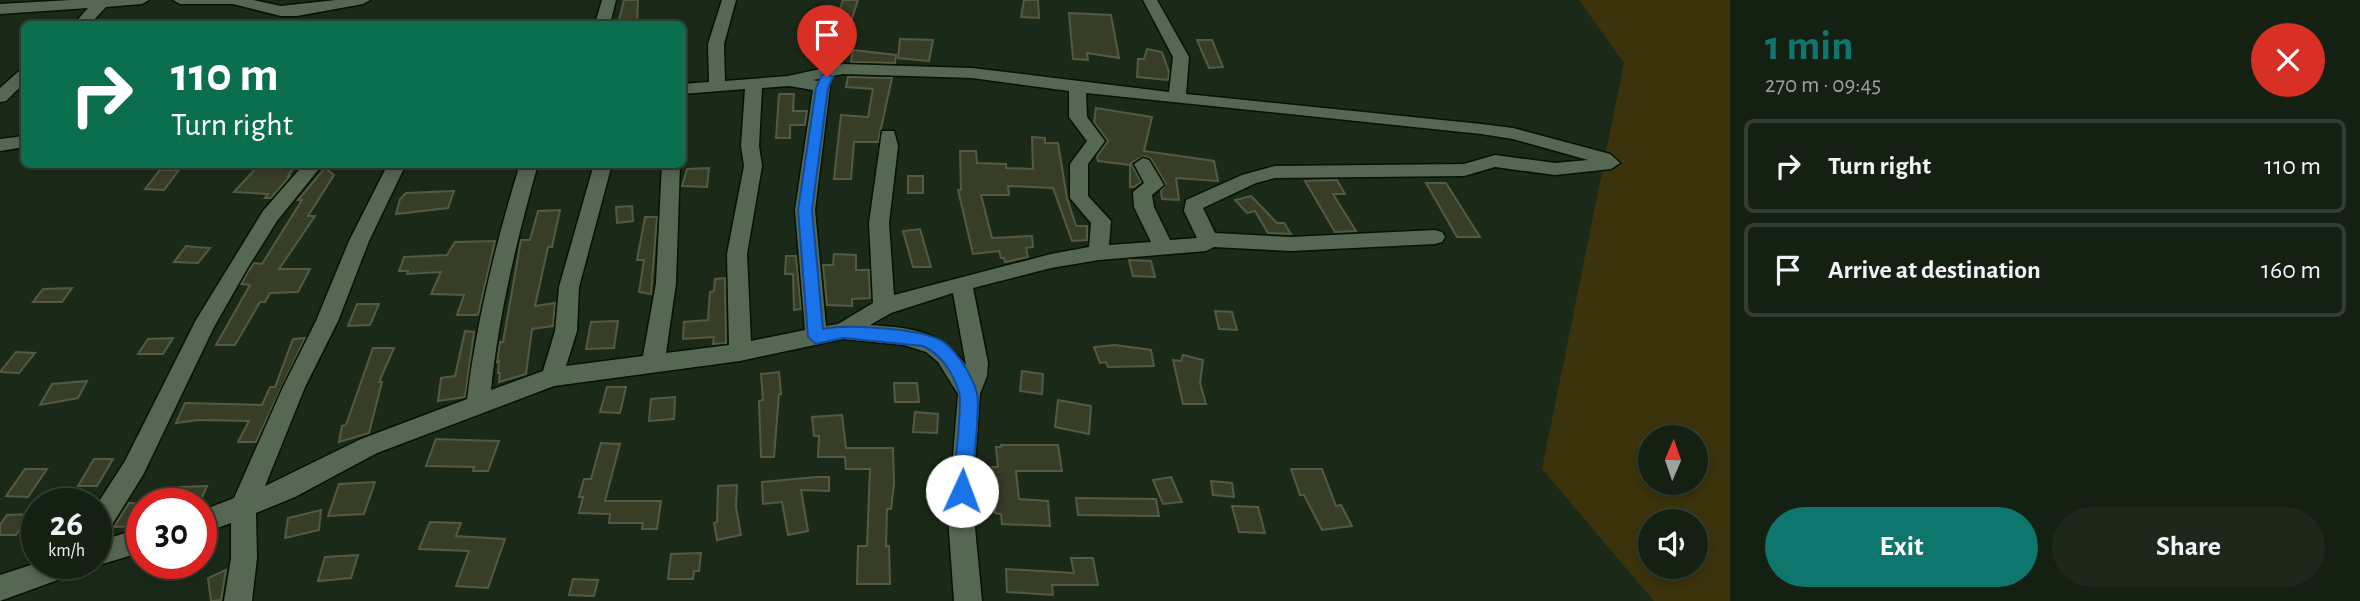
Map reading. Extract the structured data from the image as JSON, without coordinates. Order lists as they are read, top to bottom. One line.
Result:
{"north":"top","page":{"heading":["1 min","270 m · 09:45"],"turn":["110 m","Turn right"],"list":[{"name":"Turn right","value":"110 m"},{"name":"Arrive at destination","value":"160 m"}],"speed":"26 km/h","limit":"30","buttons":["Exit","Share"]}}
